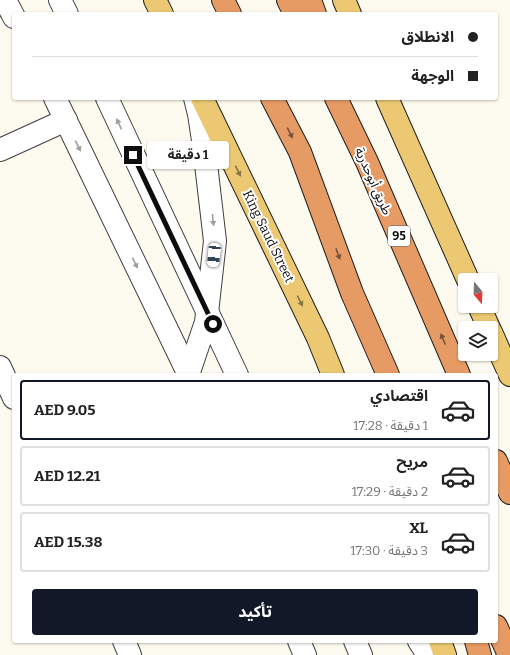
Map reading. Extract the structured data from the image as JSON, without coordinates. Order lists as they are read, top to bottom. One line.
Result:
{"streets":{"highway":["طريق أبوحدرية","95"],"main road":["King Saud Street"]},"north":"bottom","page":{"banner":["الانطلاق","الوجهة"],"bubble":"1 دقيقة","list":[{"name":"اقتصادي","note":"1 دقيقة · 17:28","value":"AED 9.05"},{"name":"مريح","note":"2 دقيقة · 17:29","value":"AED 12.21"},{"name":"XL","note":"3 دقيقة · 17:30","value":"AED 15.38"}],"buttons":"تأكيد"}}
